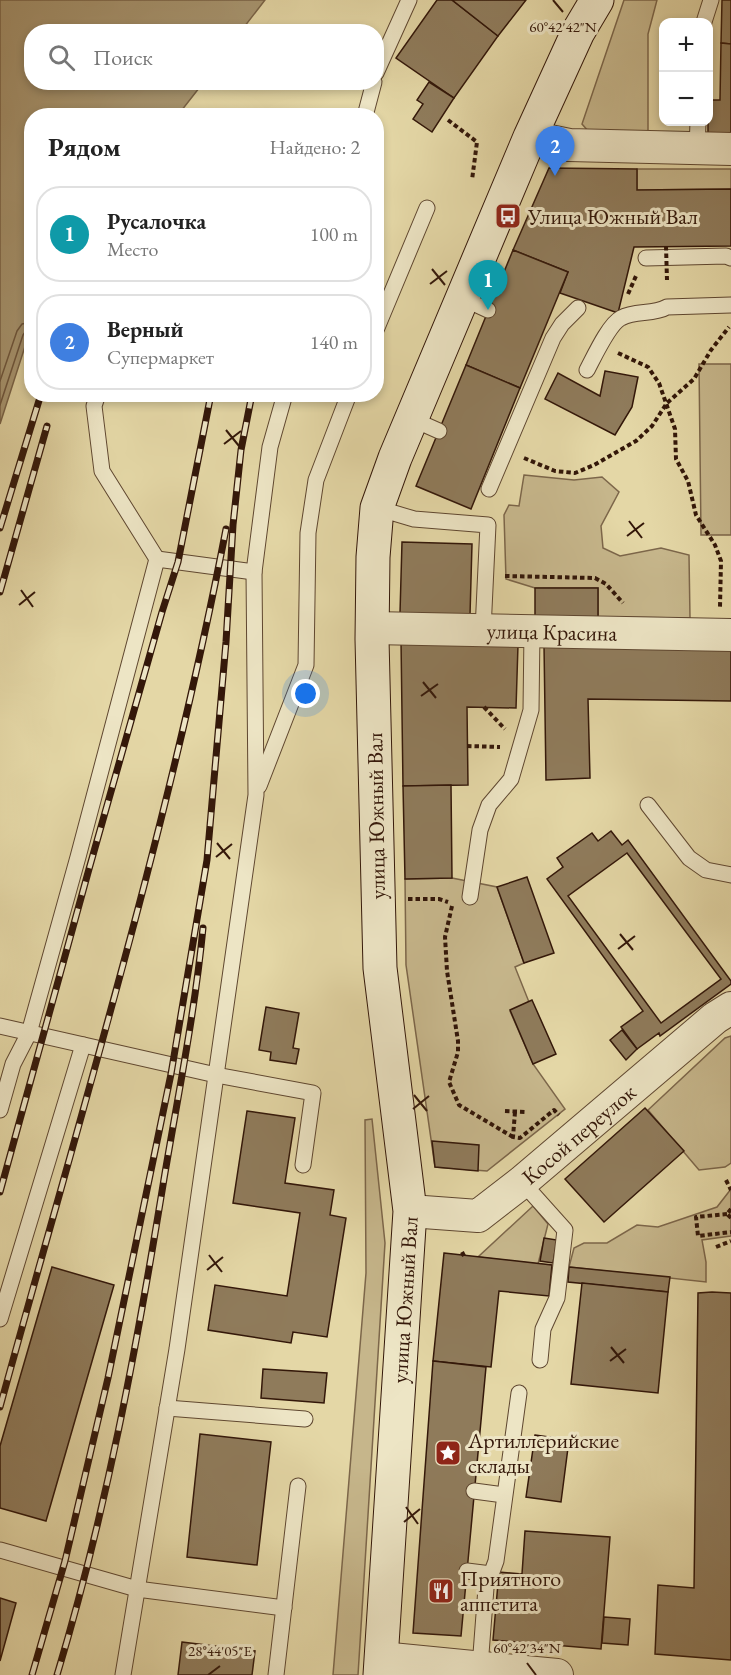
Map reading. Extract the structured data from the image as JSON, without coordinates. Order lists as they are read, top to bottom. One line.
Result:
{"streets":{"street":["улица Красина","улица Южный Вал","Косой переулок"]},"crossings":[["улица Красина","улица Южный Вал"],["улица Южный Вал","Косой переулок"]],"places":{"bus stop":["Улица Южный Вал"],"place":["Артиллерийские склады"],"restaurant":["Приятного аппетита"]},"page":{"map_buttons":["+","−"],"search":"Поиск","heading":["Рядом","Найдено: 2"],"pins":["2","1"],"list":[{"mark":"1","name":"Русалочка","note":"Место","value":"100 m"},{"mark":"2","name":"Верный","note":"Супермаркет","value":"140 m"}]},"coordinates":["60°42'42\"N","60°42'34\"N","28°44'05\"E"]}
